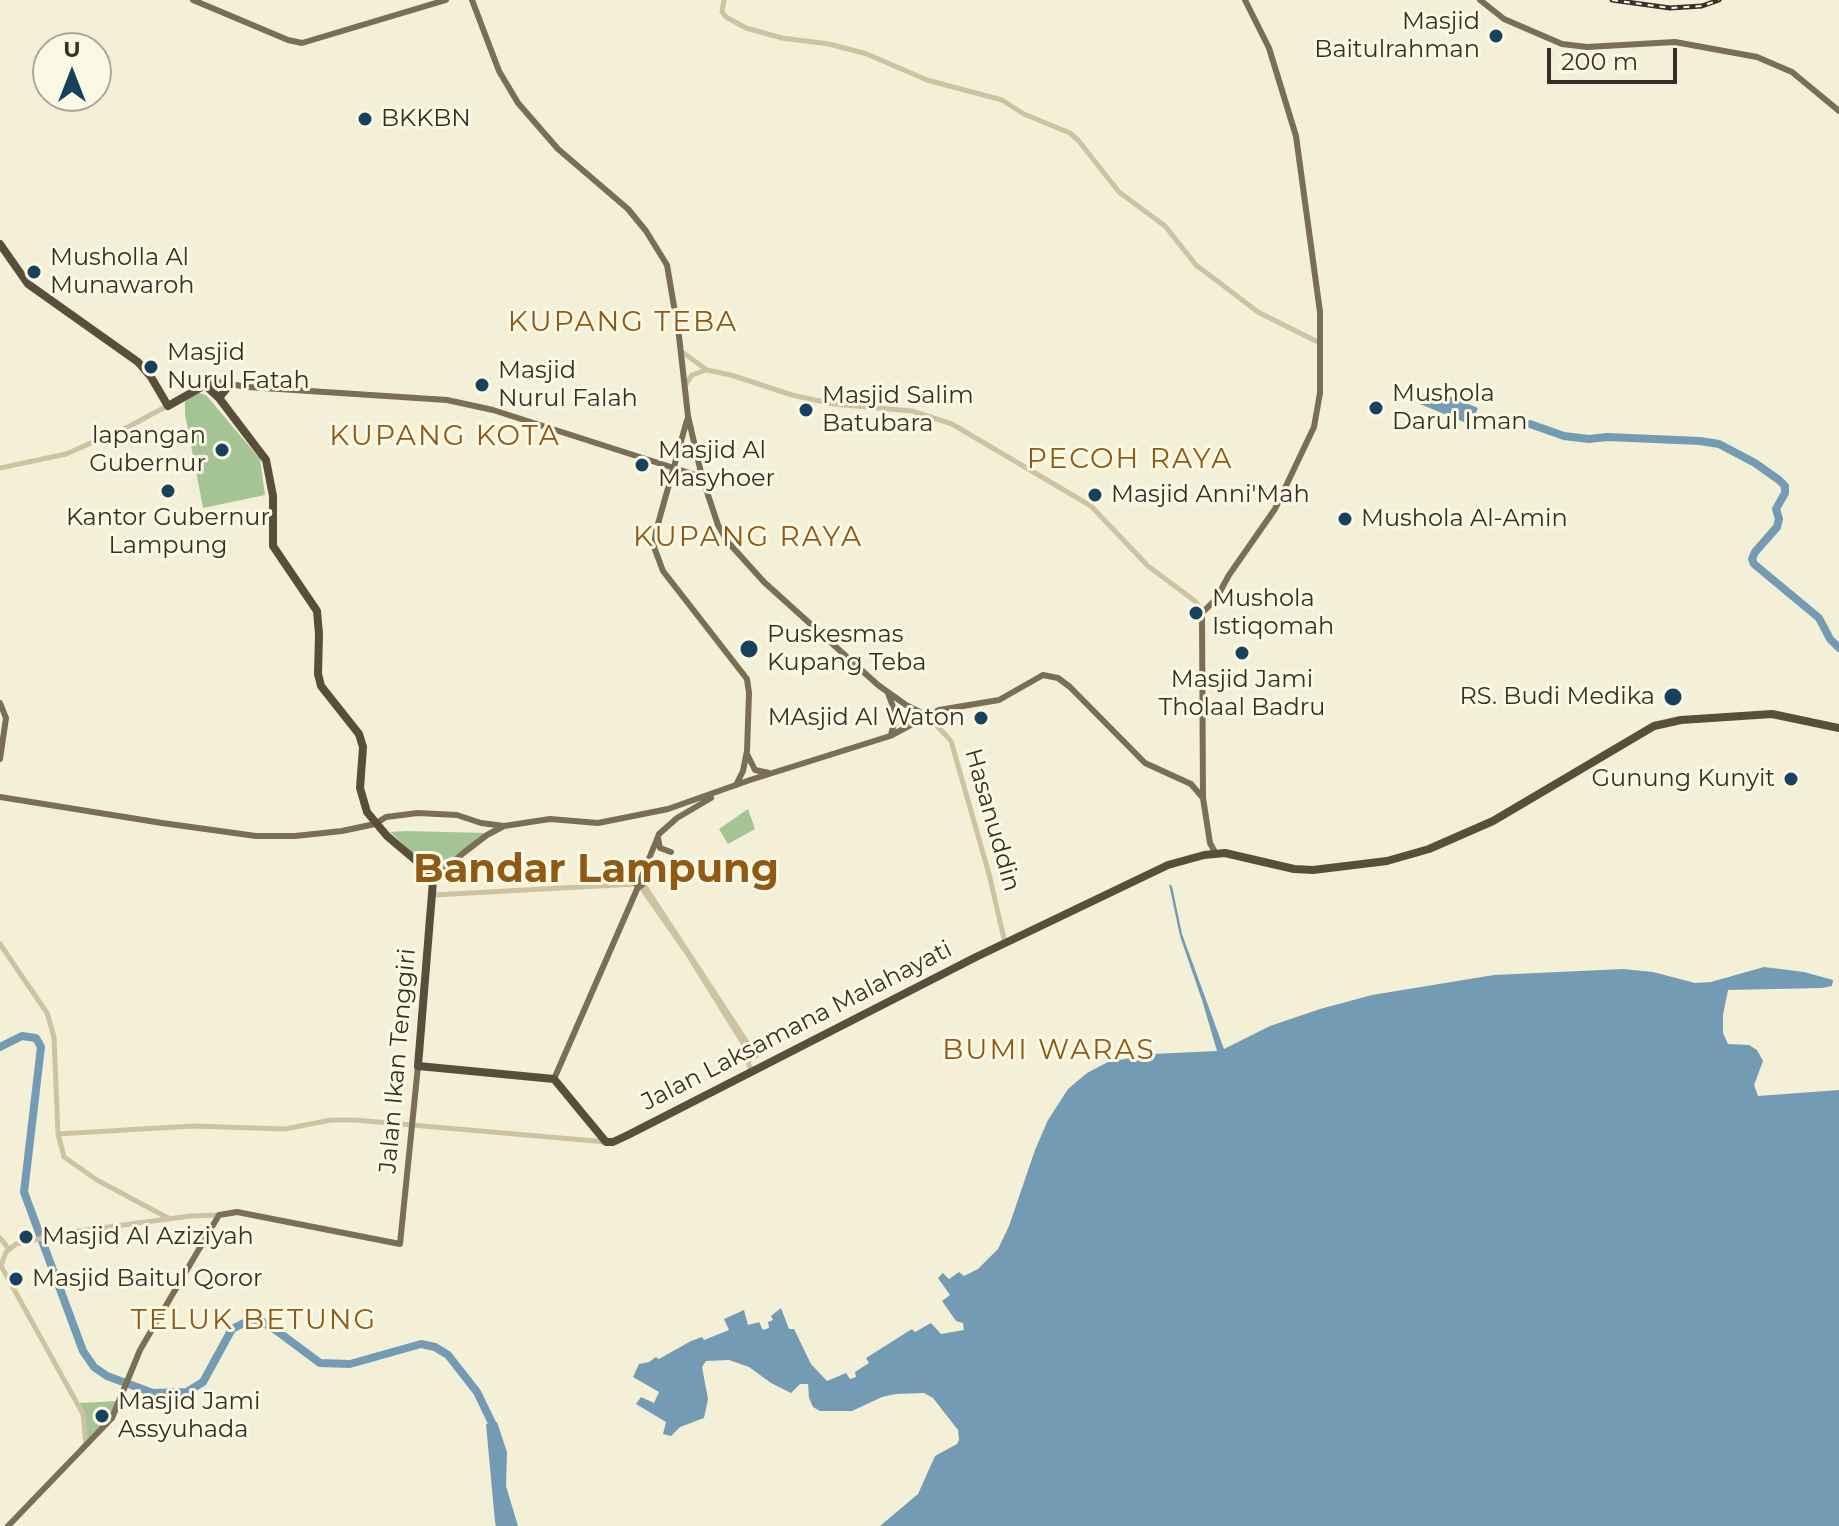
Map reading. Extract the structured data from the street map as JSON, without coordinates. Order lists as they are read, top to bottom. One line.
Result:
{"streets":{"highway":["Jalan Laksamana Malahayati","Jalan Ikan Tenggiri"],"street":["Hasanuddin"]},"crossings":[["Hasanuddin","Jalan Laksamana Malahayati"]],"districts":["KUPANG TEBA","KUPANG KOTA","PECOH RAYA","KUPANG RAYA","Bandar Lampung","BUMI WARAS","TELUK BETUNG"],"places":["Masjid Baitulrahman","BKKBN","Musholla Al Munawaroh","Masjid Nurul Fatah","Masjid Nurul Falah","Mushola Darul Iman","Masjid Salim Batubara","lapangan Gubernur","Masjid Al Masyhoer","Kantor Gubernur Lampung","Masjid Anni'Mah","Mushola Al-Amin","Mushola Istiqomah","Puskesmas Kupang Teba","Masjid Jami Tholaal Badru","RS. Budi Medika","MAsjid Al Waton","Gunung Kunyit","Masjid Al Aziziyah","Masjid Baitul Qoror","Masjid Jami Assyuhada"],"scale_bar":"200 m","north":"top"}
